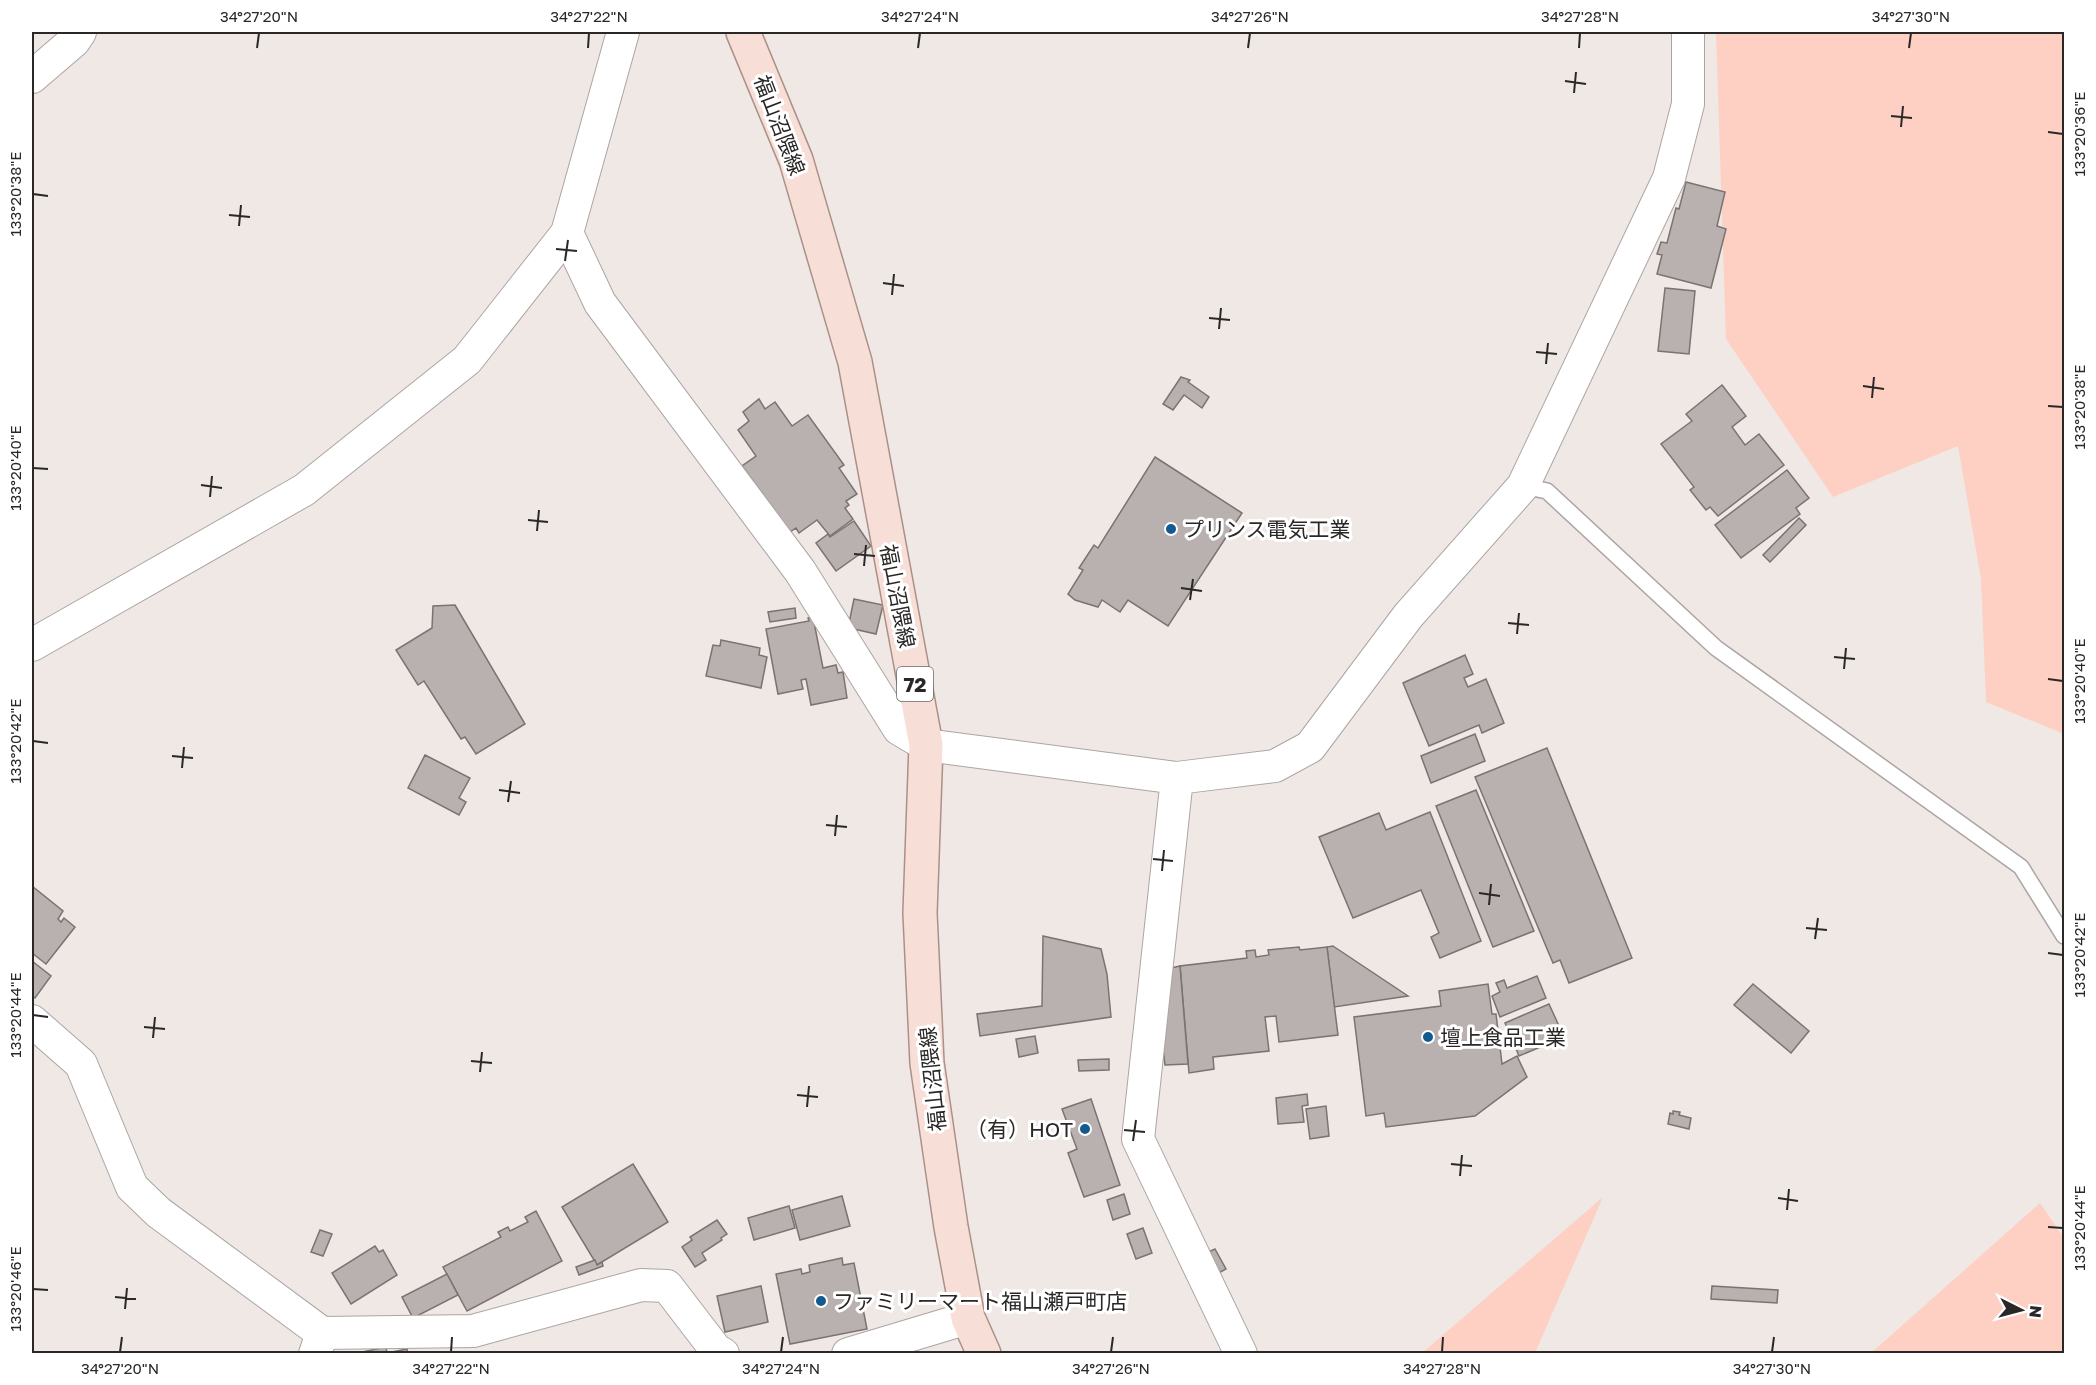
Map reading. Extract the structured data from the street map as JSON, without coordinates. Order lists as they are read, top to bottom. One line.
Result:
{"streets":{"main road":["福山沼隈線","72"]},"places":["プリンス電気工業","壇上食品工業","（有）HOT","ファミリーマート福山瀬戸町店"],"north":"right","coordinates":["34°27'20\"N","34°27'22\"N","34°27'24\"N","34°27'26\"N","34°27'28\"N","34°27'30\"N","133°20'36\"E","133°20'38\"E","133°20'40\"E","133°20'42\"E","133°20'44\"E","133°20'46\"E"]}
